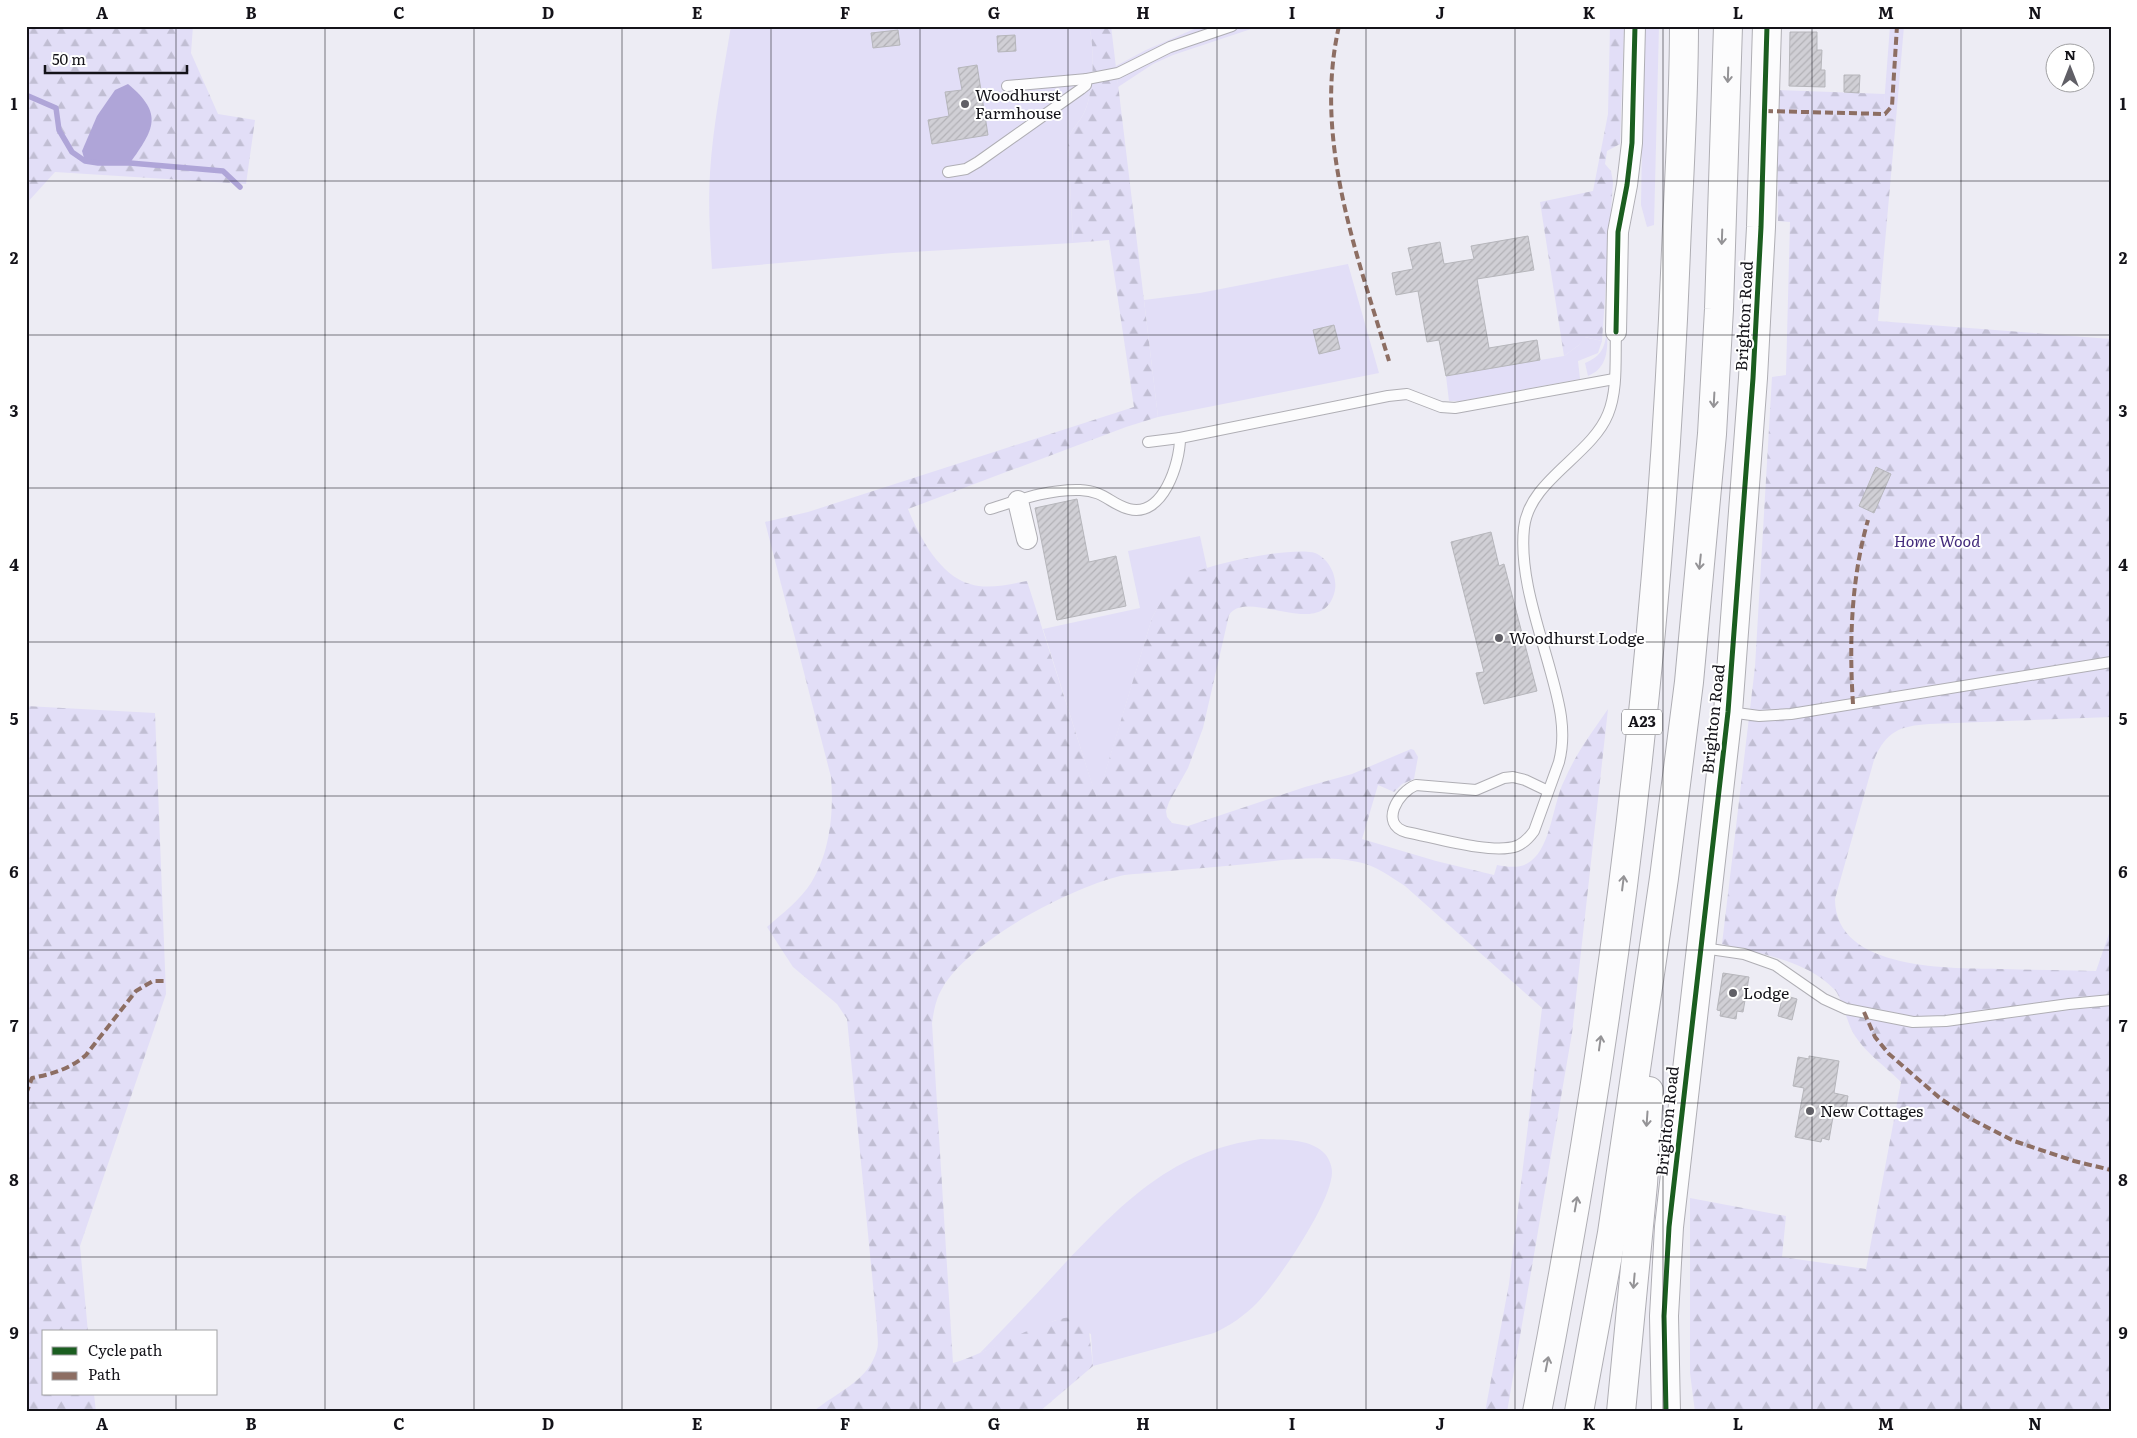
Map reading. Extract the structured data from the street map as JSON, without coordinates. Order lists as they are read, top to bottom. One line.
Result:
{"streets":{"main road":["Brighton Road","A23"]},"parks":["Home Wood"],"places":["Woodhurst Farmhouse","Woodhurst Lodge","Lodge","New Cottages"],"legend":["Cycle path","Path"],"scale_bar":"50 m","north":"top","grid":{"columns":["A","B","C","D","E","F","G","H","I","J","K","L","M","N"],"rows":["1","2","3","4","5","6","7","8","9"]}}
